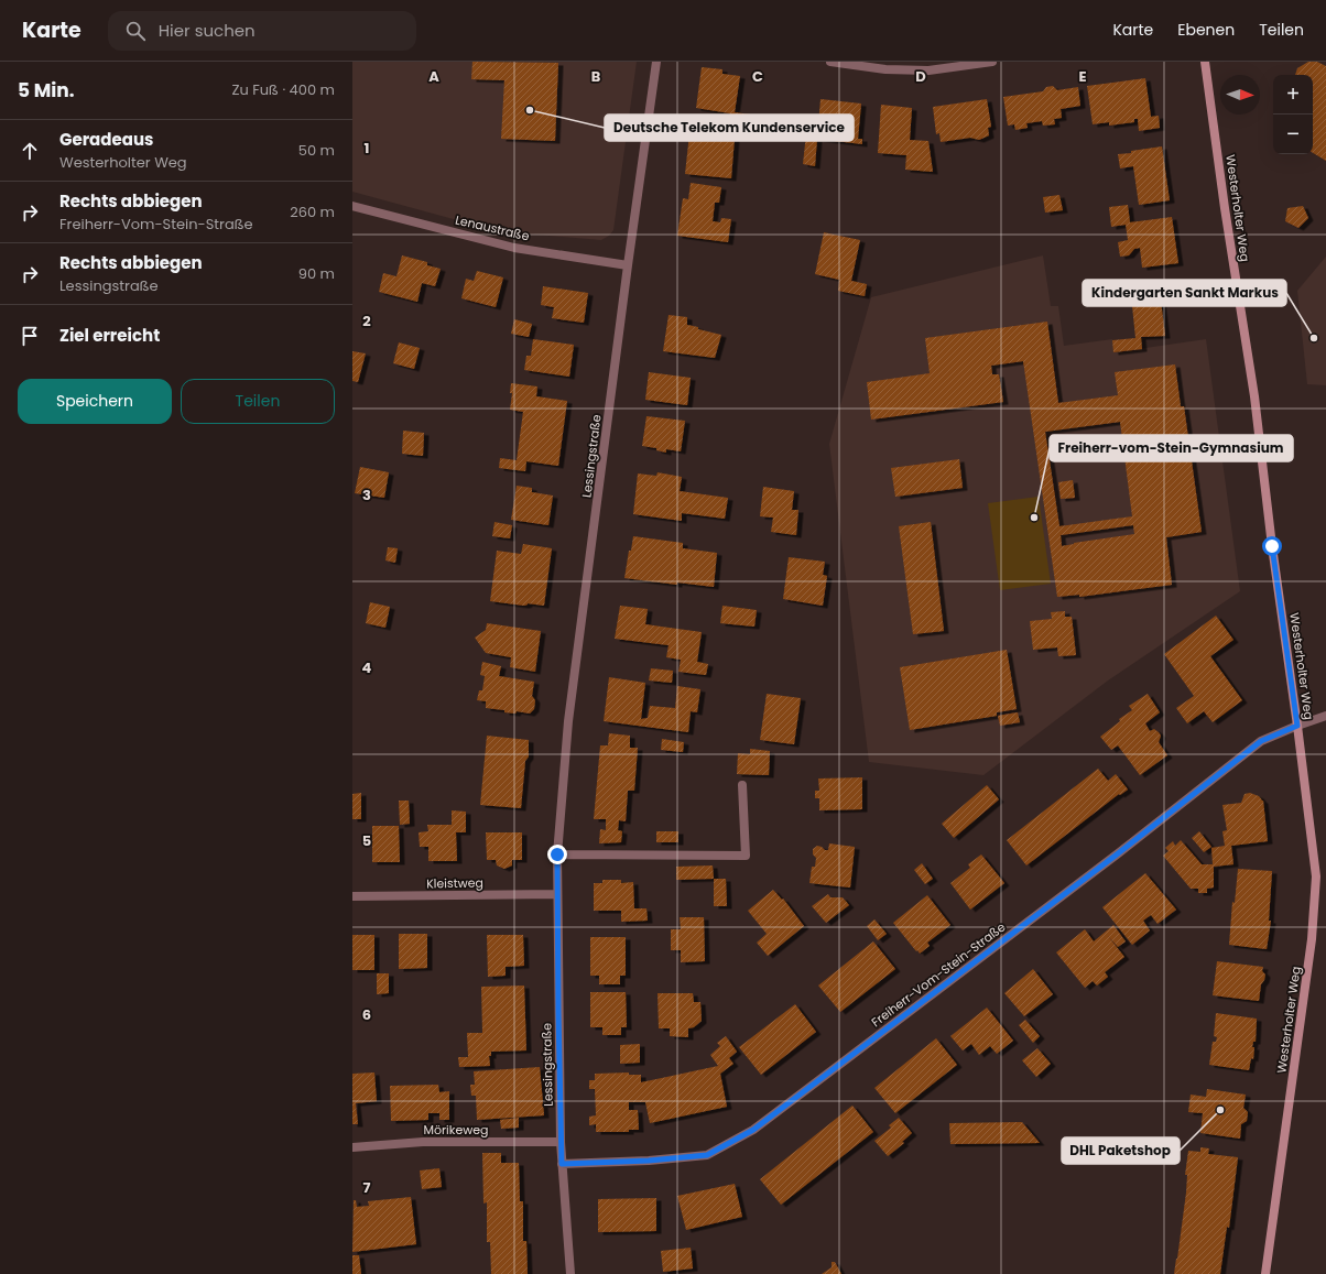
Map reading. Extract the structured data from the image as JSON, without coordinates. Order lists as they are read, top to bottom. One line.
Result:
{"streets":{"street":["Westerholter Weg","Lenaustraße","Lessingstraße","Kleistweg","Freiherr-Vom-Stein-Straße","Mörikeweg"]},"crossings":[["Westerholter Weg","Freiherr-Vom-Stein-Straße"],["Lenaustraße","Lessingstraße"],["Lessingstraße","Kleistweg"],["Lessingstraße","Freiherr-Vom-Stein-Straße"],["Lessingstraße","Mörikeweg"]],"places":["Deutsche Telekom Kundenservice","Kindergarten Sankt Markus","Freiherr-vom-Stein-Gymnasium","DHL Paketshop"],"north":"right","page":{"header":"Karte","search":"Hier suchen","nav":["Karte","Ebenen","Teilen"],"heading":["5 Min.","Zu Fuß · 400 m"],"map_buttons":["+","−"],"list":[["Geradeaus","Westerholter Weg","50 m"],["Rechts abbiegen","Freiherr-Vom-Stein-Straße","260 m"],["Rechts abbiegen","Lessingstraße","90 m"],"Ziel erreicht"],"buttons":["Speichern","Teilen"]},"grid":{"columns":["A","B","C","D","E"],"rows":["1","2","3","4","5","6","7"]}}
